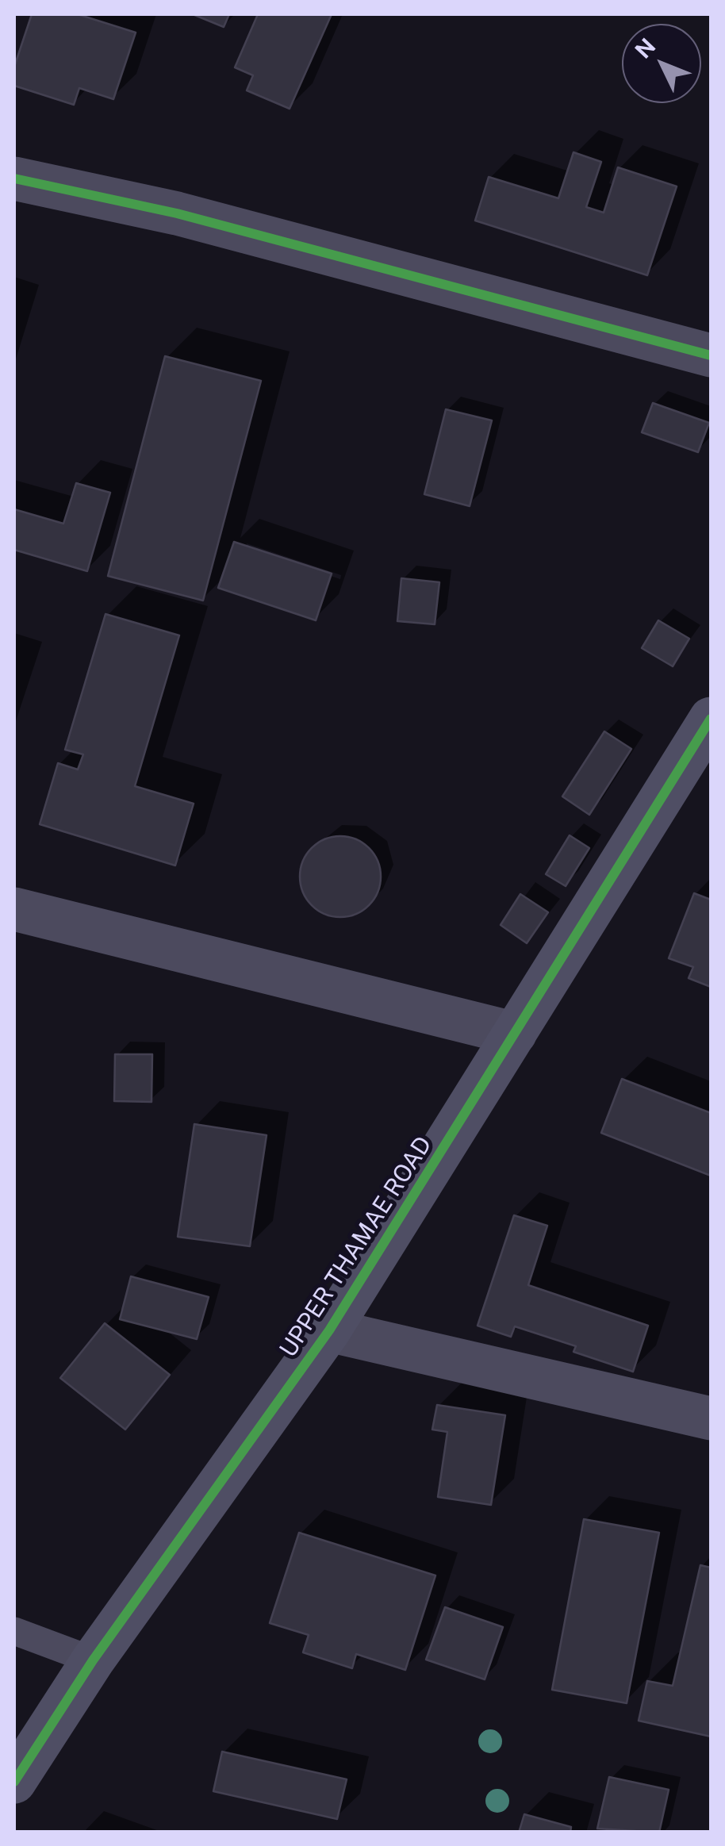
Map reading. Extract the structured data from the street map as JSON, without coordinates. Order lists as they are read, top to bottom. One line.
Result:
{"streets":{"street":["UPPER THAMAE ROAD"]},"north":"top left"}
